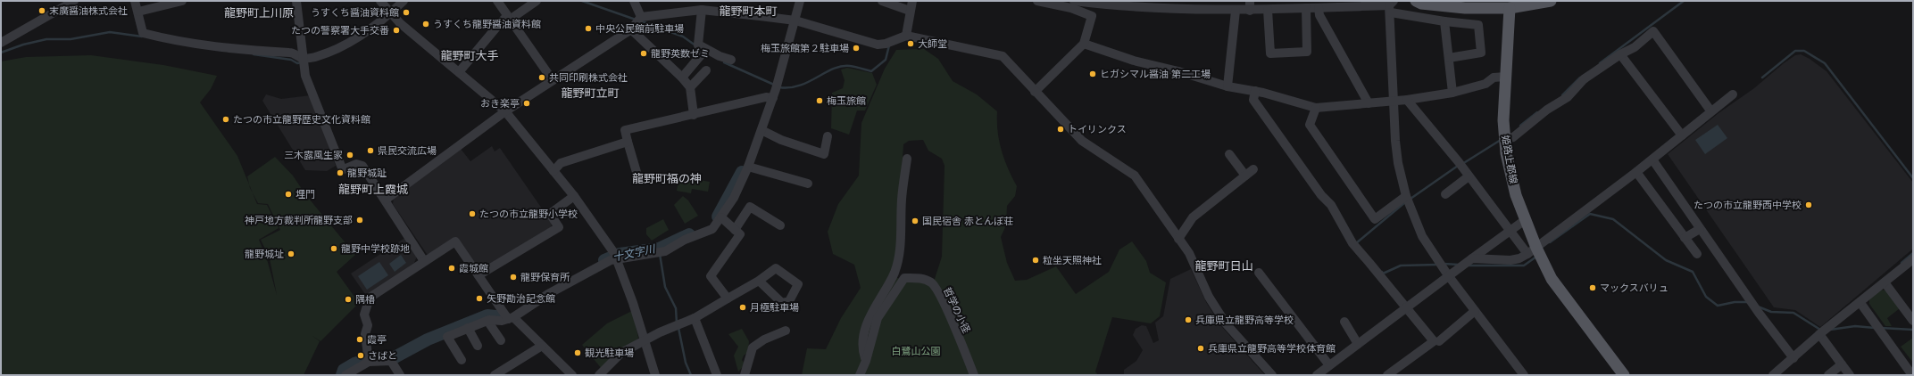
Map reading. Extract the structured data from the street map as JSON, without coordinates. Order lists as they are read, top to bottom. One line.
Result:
{"streets":{"main road":["姫路上郡線"],"street":["哲学の小径"]},"districts":["龍野町本町","龍野町上川原","龍野町大手","龍野町立町","龍野町福の神","龍野町上霞城","龍野町日山"],"water":["十文字川"],"parks":["白鷺山公園"],"places":["末廣醤油株式会社","うすくち醤油資料館","うすくち龍野醤油資料館","中央公民館前駐車場","たつの警察署大手交番","大師堂","梅玉旅館第２駐車場","龍野英数ゼミ","ヒガシマル醤油 第二工場","共同印刷株式会社","梅玉旅館","おき楽亭","たつの市立龍野歴史文化資料館","トイリンクス","県民交流広場","三木露風生家","龍野城趾","埋門","たつの市立龍野西中学校","たつの市立龍野小学校","神戸地方裁判所龍野支部","国民宿舎 赤とんぼ荘","龍野中学校跡地","龍野城址","粒坐天照神社","霞城館","龍野保育所","マックスバリュ","矢野勘治記念館","隅櫓","月極駐車場","兵庫県立龍野高等学校","霞亭","兵庫県立龍野高等学校体育館","観光駐車場","さばと"]}
